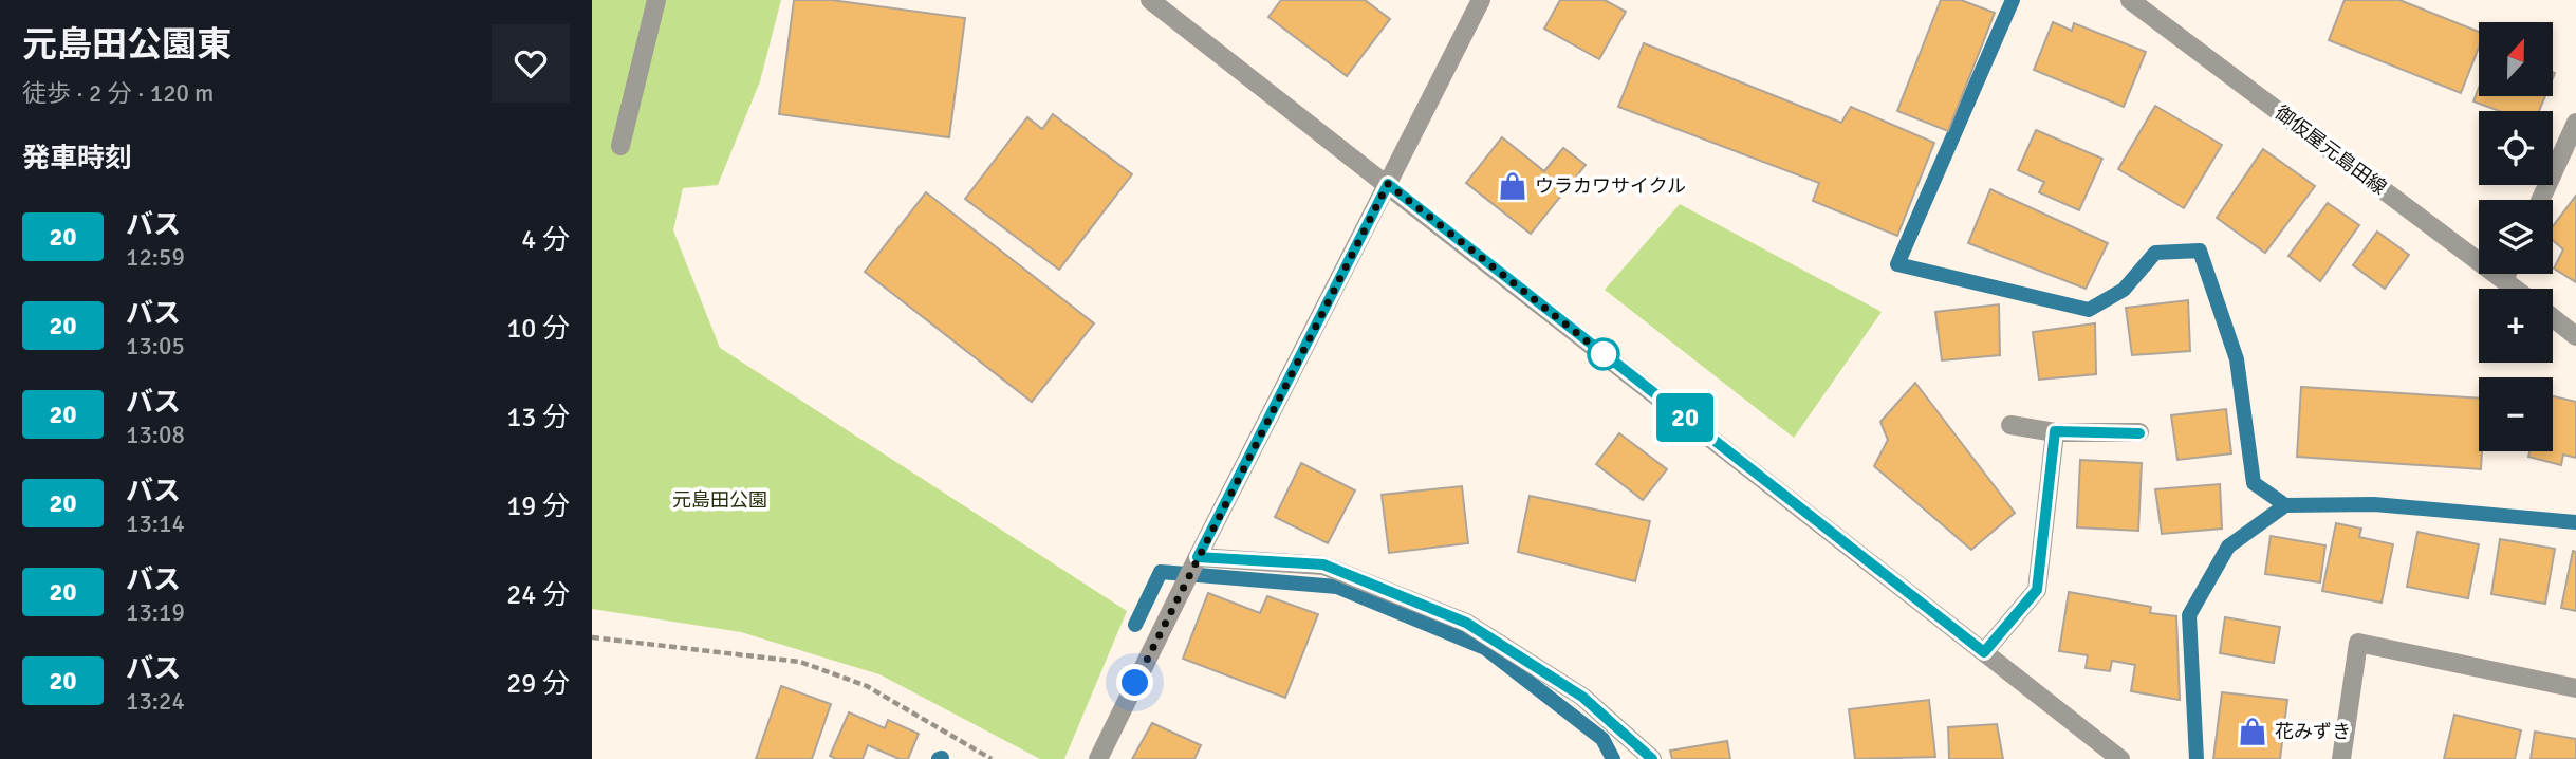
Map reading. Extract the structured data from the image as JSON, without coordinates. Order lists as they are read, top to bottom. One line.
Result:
{"streets":{"street":["御仮屋元島田線"]},"parks":["元島田公園"],"places":{"shop":["ウラカワサイクル","花みずき"]},"lines":["bus line 20"],"north":"top","page":{"heading":[["元島田公園東","徒歩 · 2 分 · 120 m"],"発車時刻"],"on_map":"20","map_buttons":["+","−"],"list":[{"mark":"20","name":"バス","note":"12:59","value":"4 分"},{"mark":"20","name":"バス","note":"13:05","value":"10 分"},{"mark":"20","name":"バス","note":"13:08","value":"13 分"},{"mark":"20","name":"バス","note":"13:14","value":"19 分"},{"mark":"20","name":"バス","note":"13:19","value":"24 分"},{"mark":"20","name":"バス","note":"13:24","value":"29 分"}]}}
